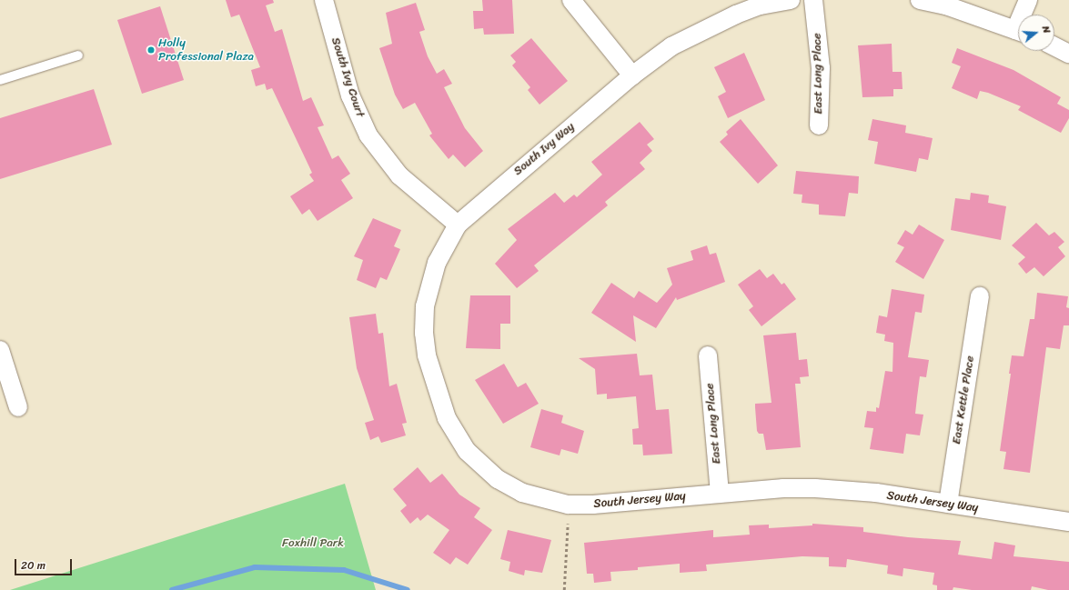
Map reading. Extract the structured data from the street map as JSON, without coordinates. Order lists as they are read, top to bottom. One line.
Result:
{"streets":{"street":["East Long Place","South Ivy Court","South Ivy Way","East Kettle Place","South Jersey Way"]},"crossings":[["East Long Place","South Jersey Way"],["South Ivy Court","South Ivy Way"],["South Ivy Court","South Jersey Way"],["South Ivy Way","South Jersey Way"],["East Kettle Place","South Jersey Way"]],"parks":["Foxhill Park"],"places":["Holly Professional Plaza"],"scale_bar":"20 m","north":"right"}
